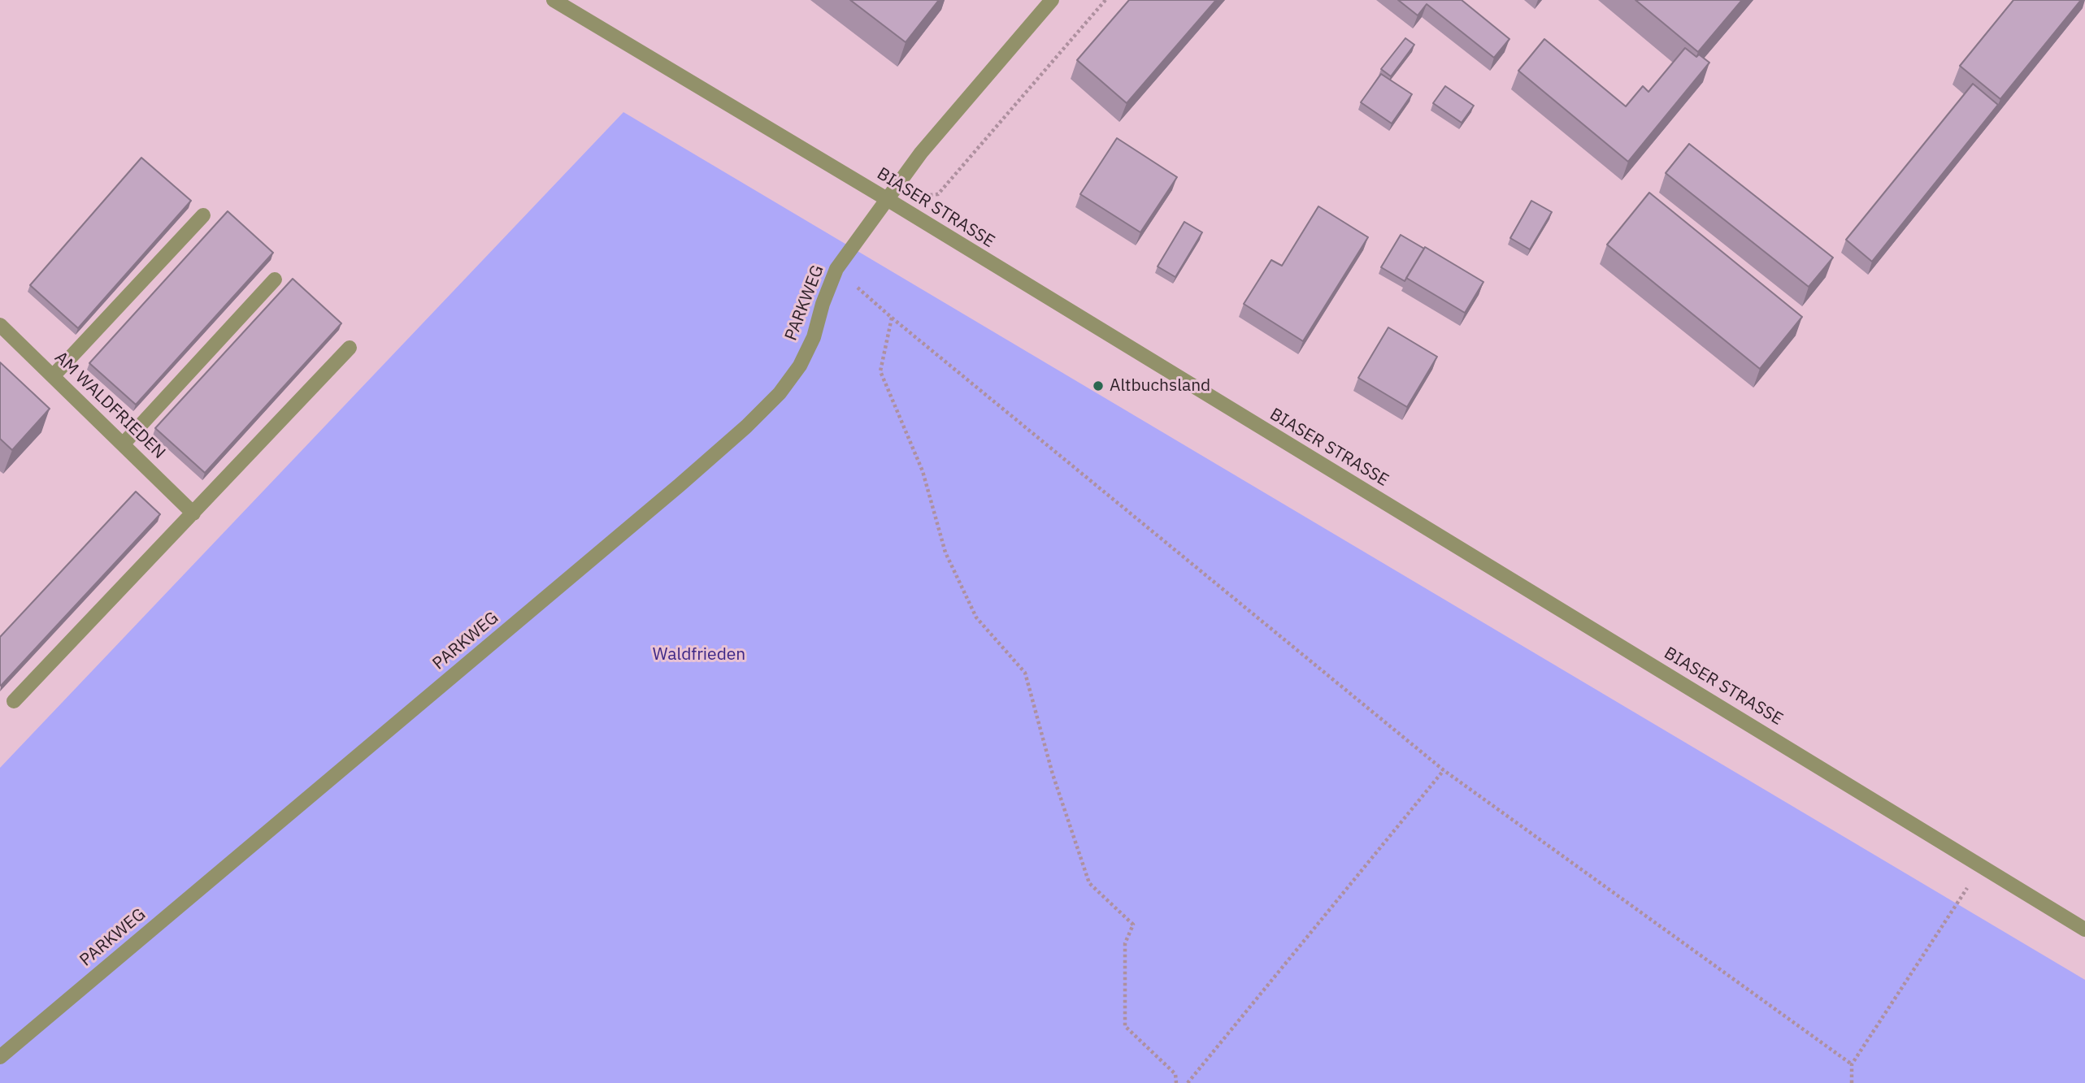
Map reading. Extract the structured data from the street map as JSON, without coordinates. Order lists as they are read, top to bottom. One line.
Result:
{"streets":{"street":["BIASER STRASSE","PARKWEG","AM WALDFRIEDEN"]},"crossings":[["BIASER STRASSE","PARKWEG"]],"parks":["Waldfrieden"],"places":["Altbuchsland"]}
